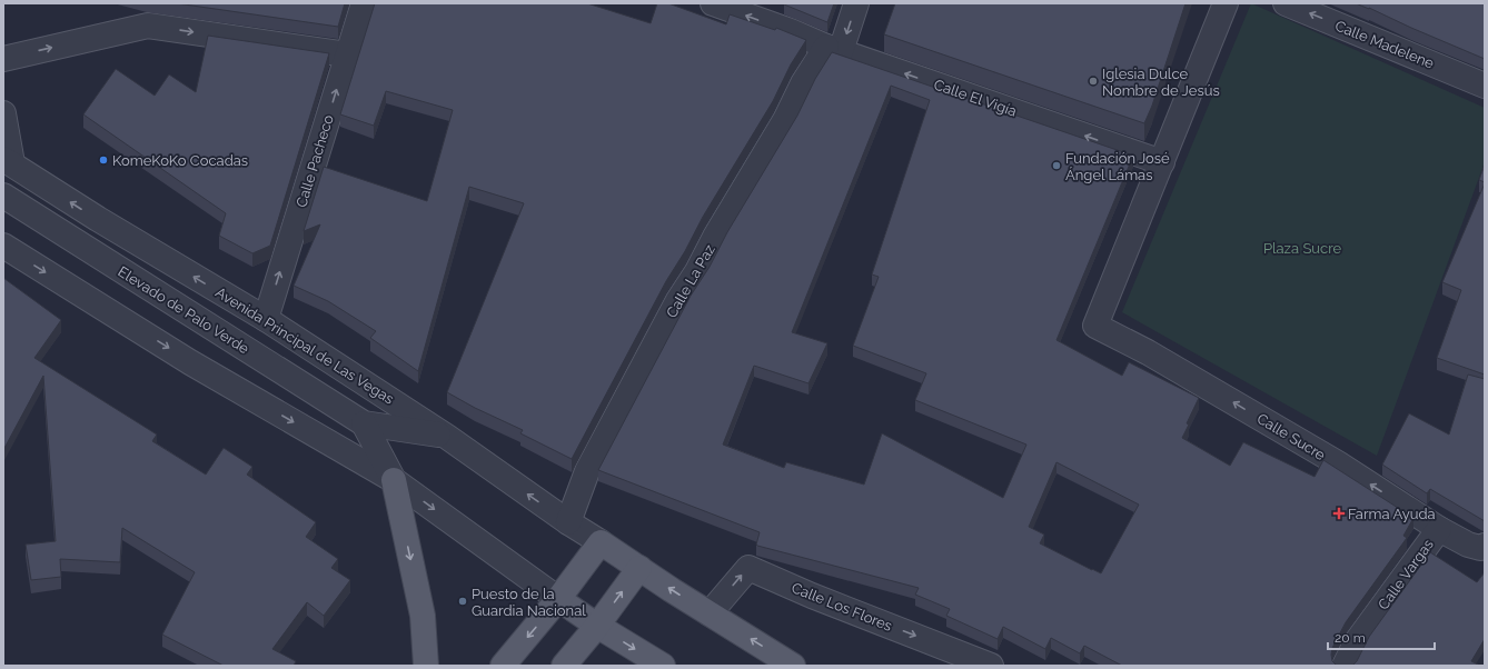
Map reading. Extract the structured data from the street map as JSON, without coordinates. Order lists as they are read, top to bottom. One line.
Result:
{"streets":{"street":["Calle Madelene","Calle El Vigía","Calle Pacheco","Calle La Paz","Elevado de Palo Verde","Avenida Principal de Las Vegas","Calle Sucre","Calle Vargas","Calle Los Flores"]},"crossings":[["Calle El Vigía","Calle La Paz"],["Calle El Vigía","Calle Sucre"],["Calle Pacheco","Avenida Principal de Las Vegas"],["Calle La Paz","Avenida Principal de Las Vegas"],["Elevado de Palo Verde","Avenida Principal de Las Vegas"],["Calle Sucre","Calle Vargas"]],"one_way":["Calle Madelene","Calle El Vigía","Calle Pacheco","Calle Los Flores"],"parks":["Plaza Sucre"],"places":{"other":["Iglesia Dulce Nombre de Jesús","KomeKoKo Cocadas","Fundación José Ángel Lámas","Puesto de la Guardia Nacional"],"health":["Farma Ayuda"]},"scale_bar":"20 m"}
